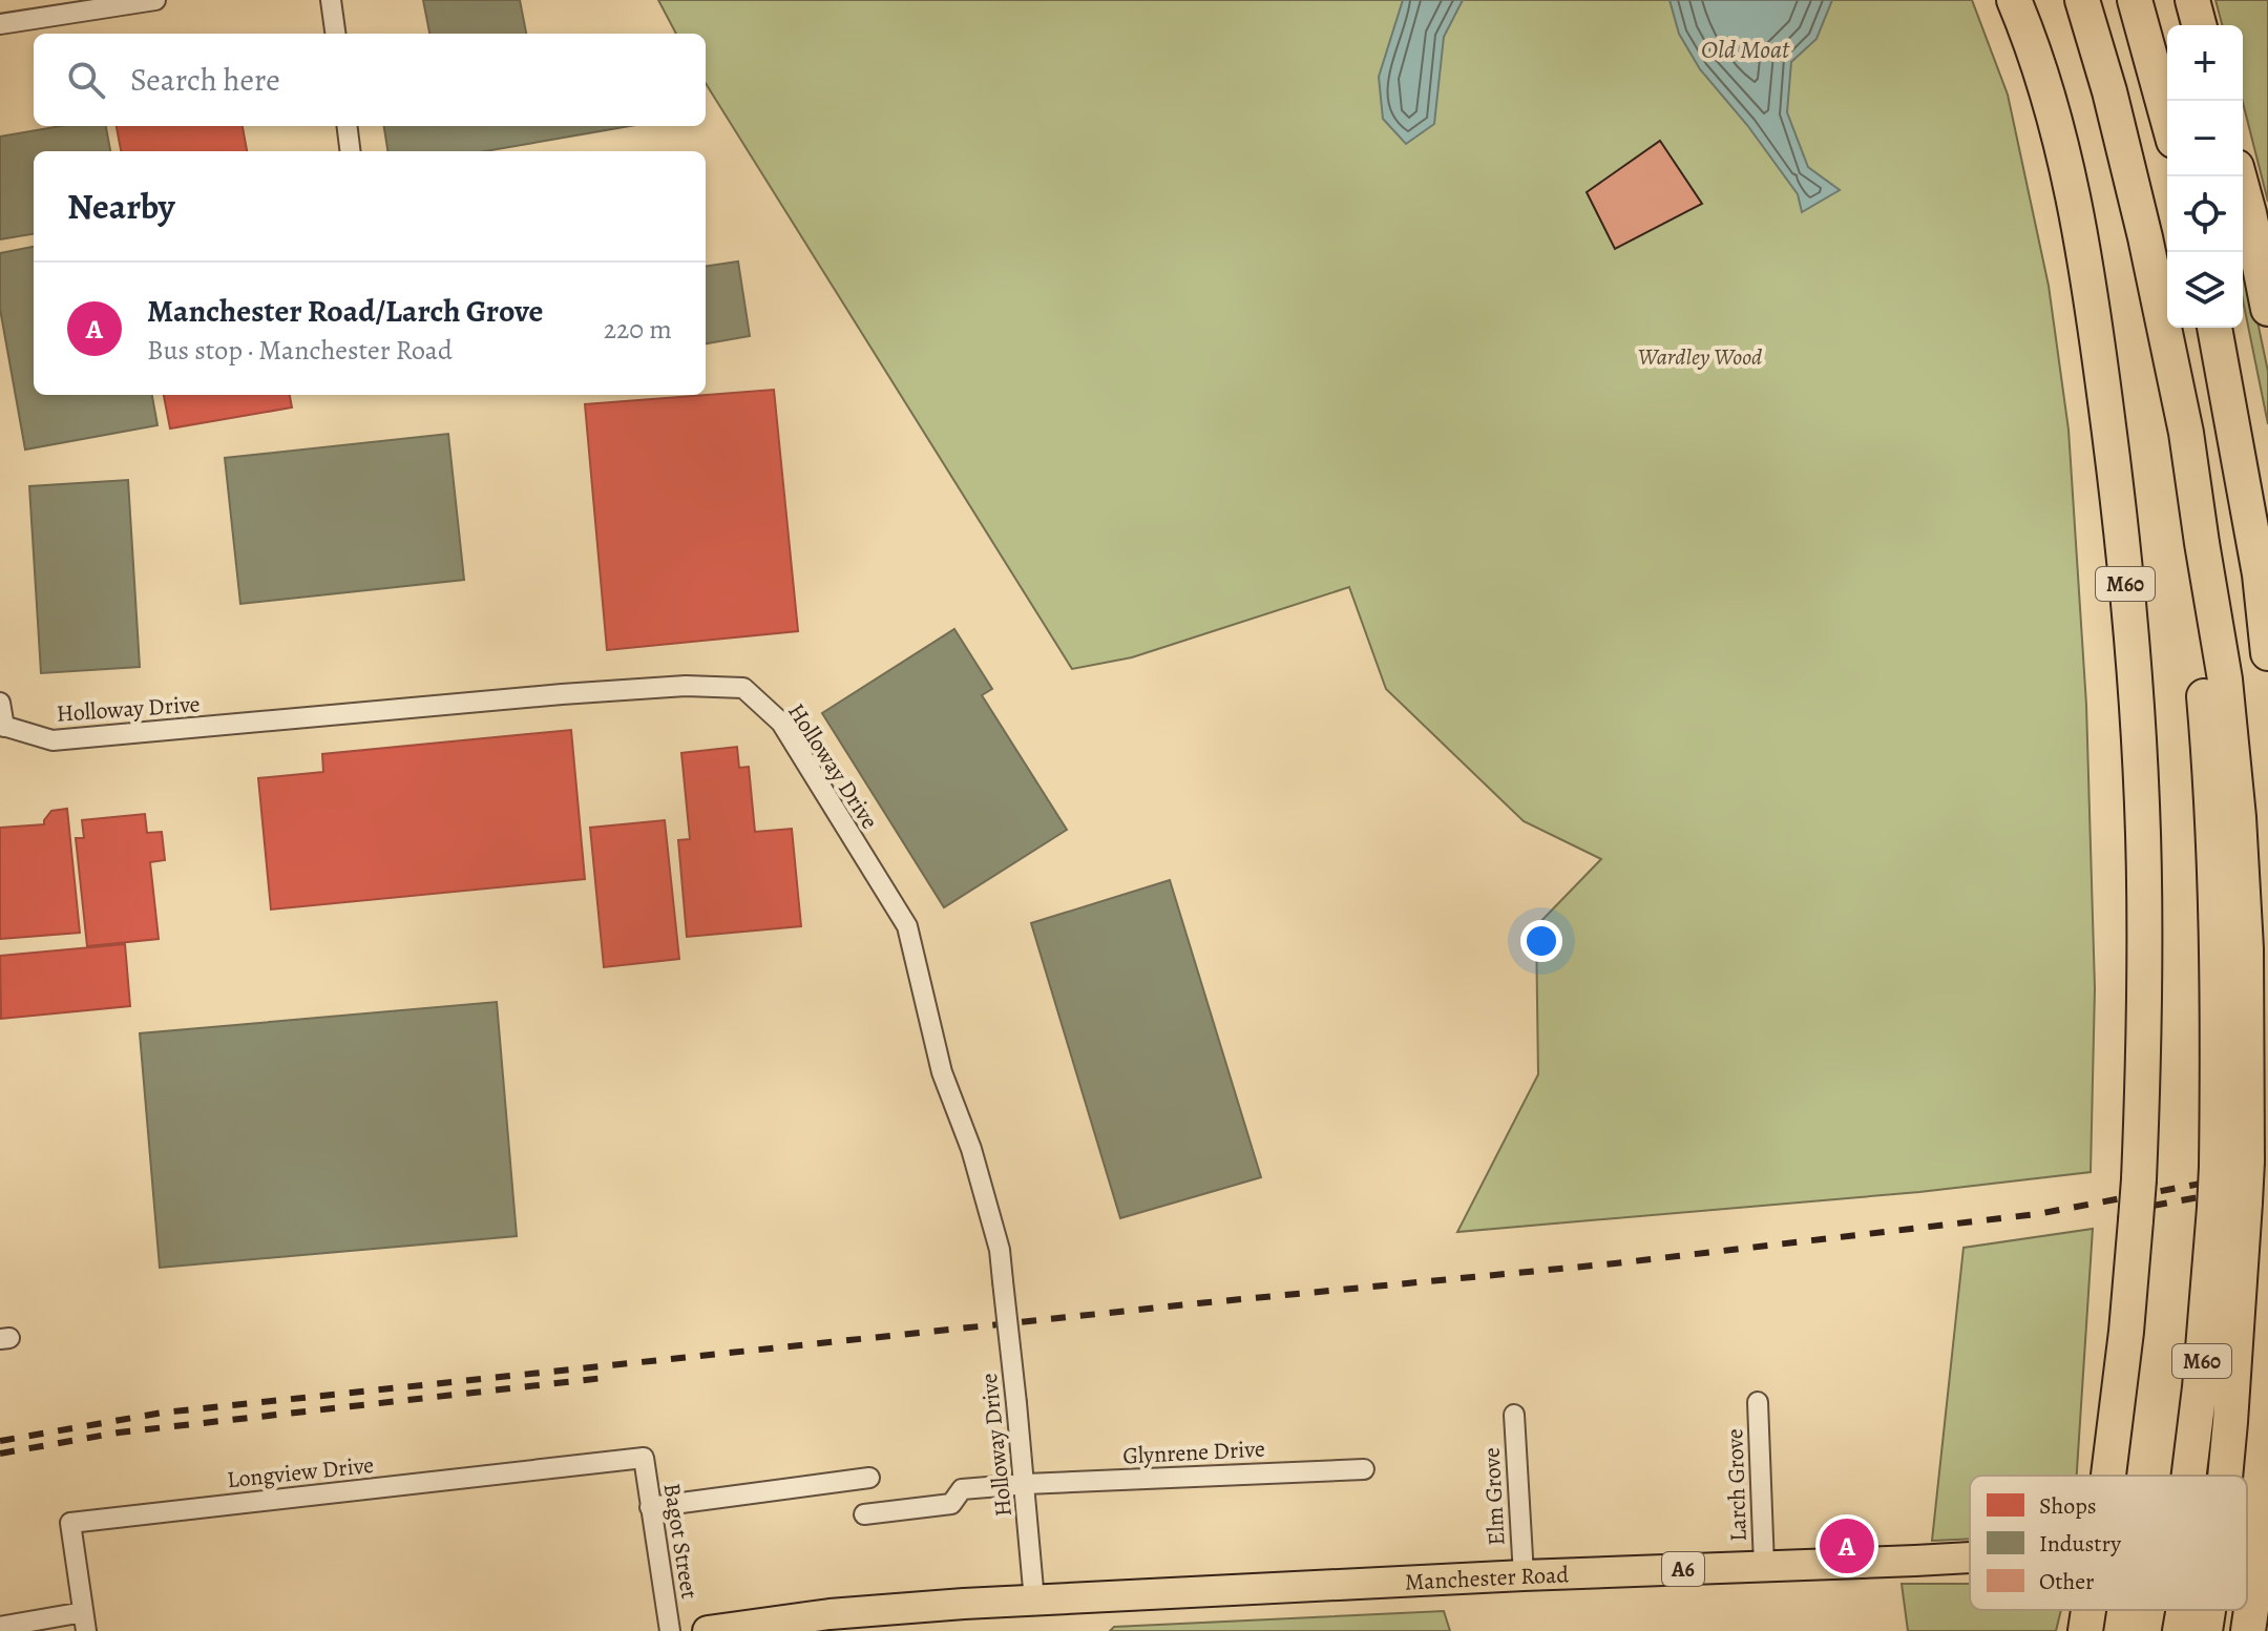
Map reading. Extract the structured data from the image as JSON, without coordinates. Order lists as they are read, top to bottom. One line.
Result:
{"streets":{"highway":["M60"],"main road":["A6","Manchester Road"],"street":["Holloway Drive","Glynrene Drive","Longview Drive","Larch Grove","Elm Grove","Bagot Street"]},"crossings":[["Holloway Drive","Glynrene Drive"],["Holloway Drive","Manchester Road"],["Longview Drive","Bagot Street"],["Larch Grove","Manchester Road"],["Elm Grove","Manchester Road"]],"water":["Old Moat"],"parks":["Wardley Wood"],"legend":["Shops","Industry","Other"],"page":{"map_buttons":["+","−"],"search":"Search here","heading":"Nearby","list":[{"mark":"A","name":"Manchester Road/Larch Grove","note":"Bus stop · Manchester Road","value":"220 m"}],"pins":"A"}}
